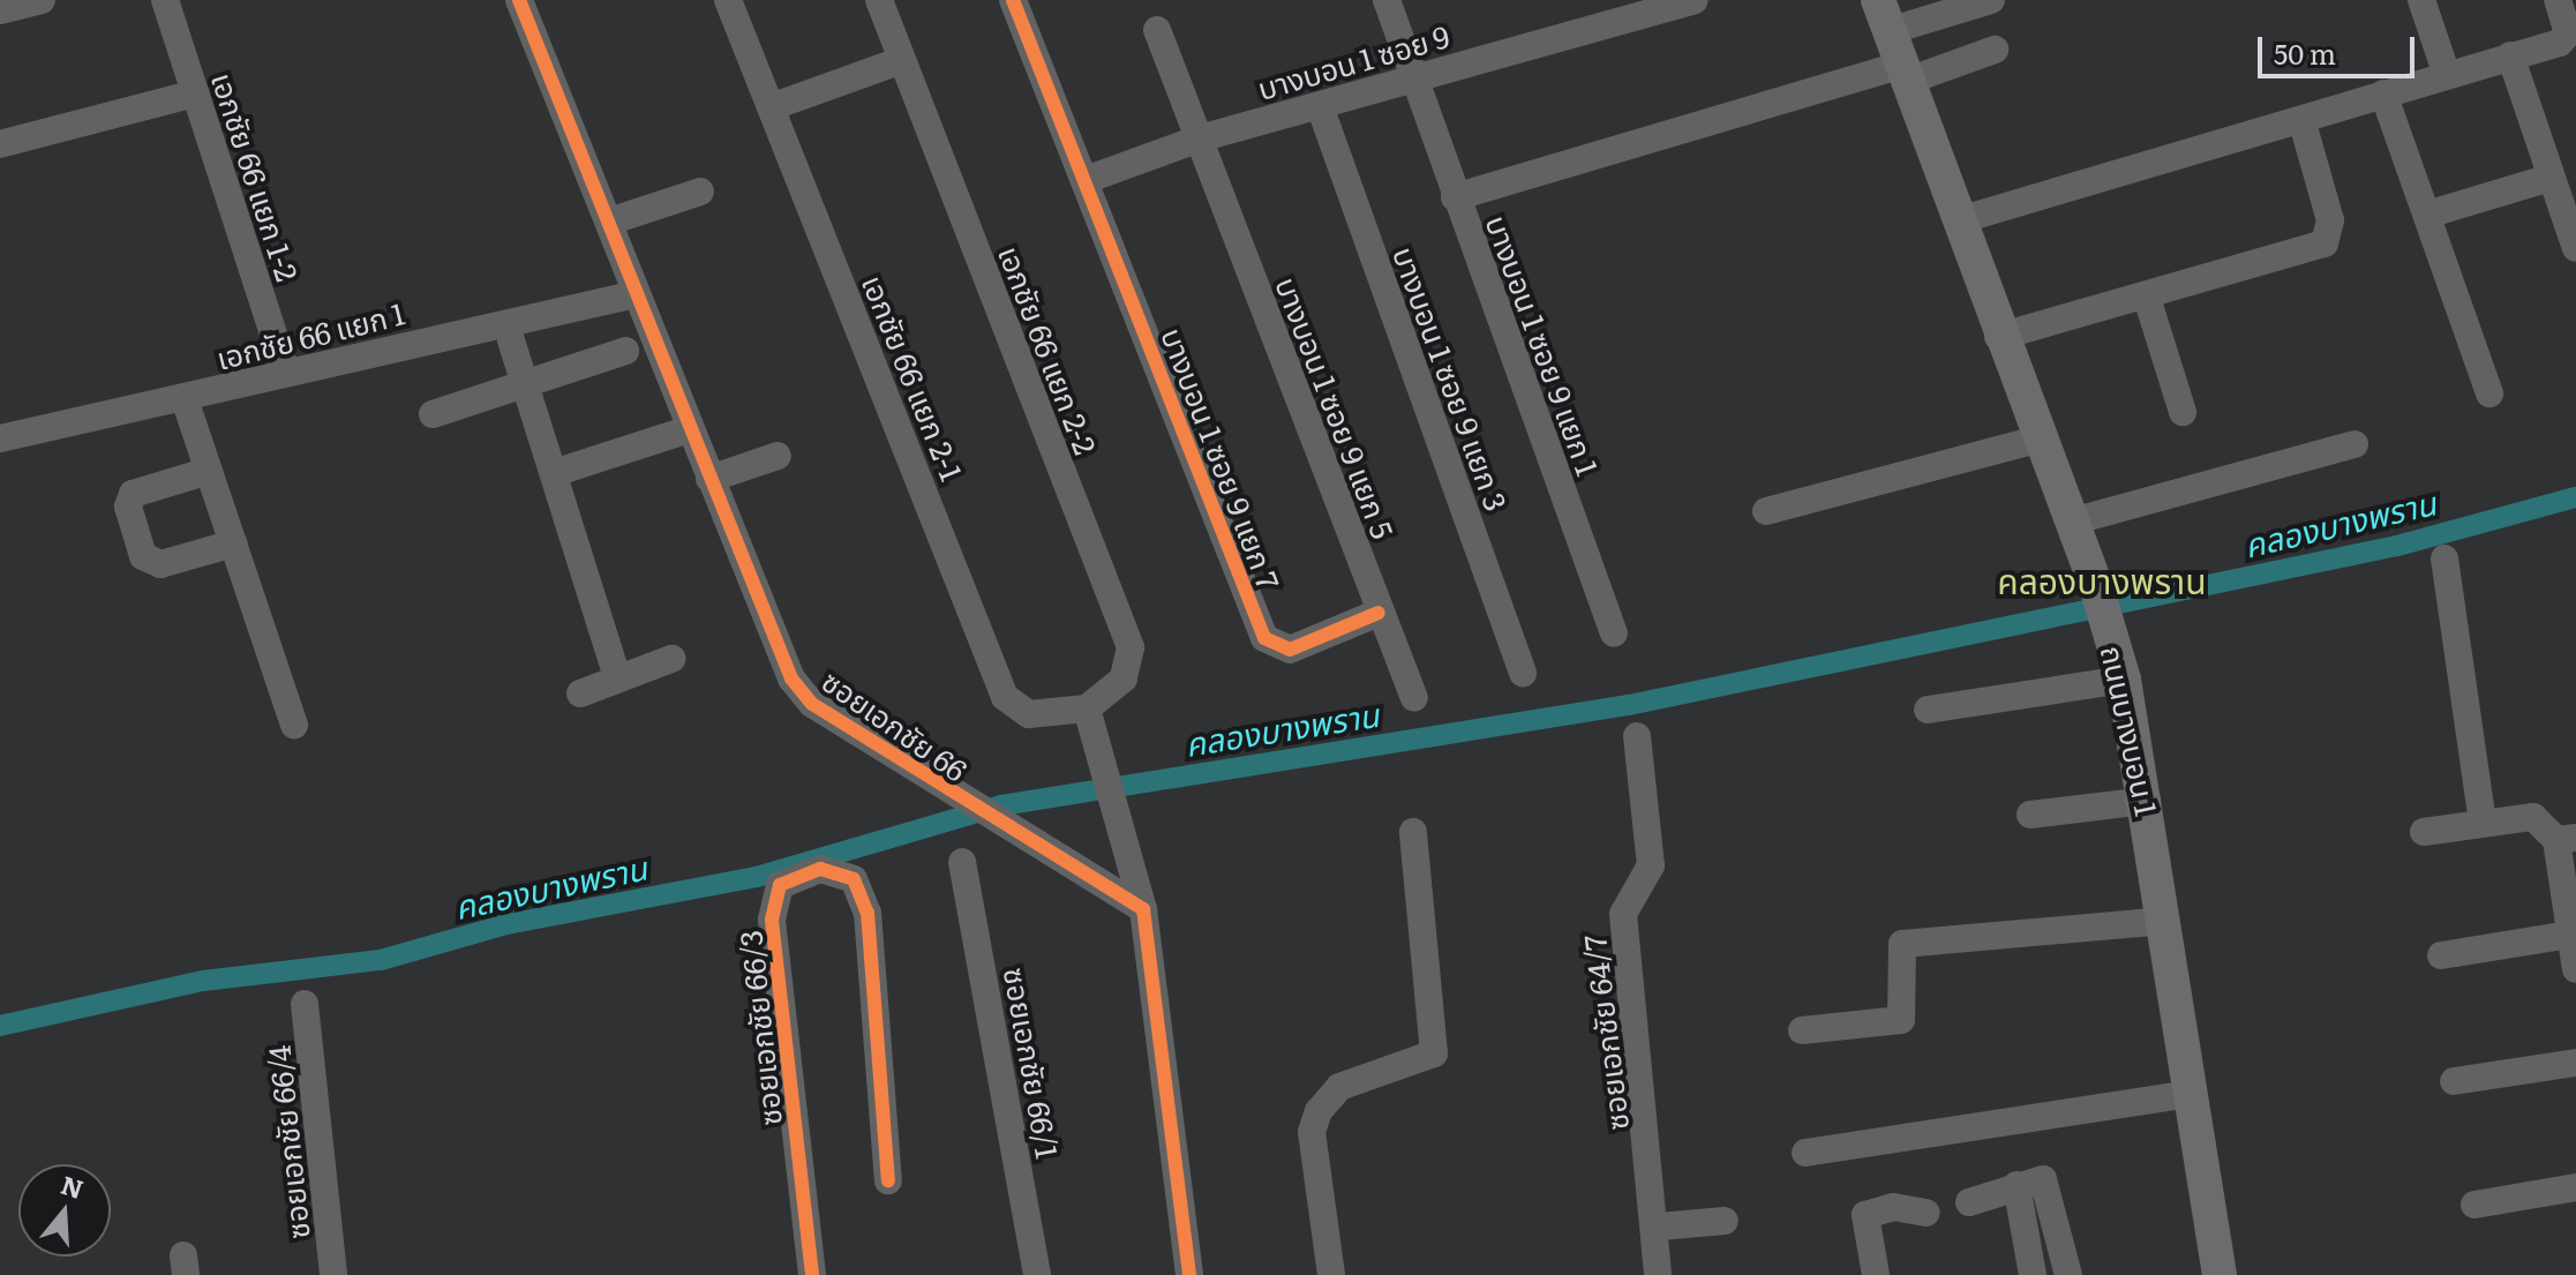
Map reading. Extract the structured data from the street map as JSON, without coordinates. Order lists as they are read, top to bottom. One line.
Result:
{"streets":{"main road":["ถนนบางบอน 1"],"street":["บางบอน 1 ซอย 9","เอกชัย 66 แยก 1-2","เอกชัย 66 แยก 1","บางบอน 1 ซอย 9 แยก 1","เอกชัย 66 แยก 2-2","เอกชัย 66 แยก 2-1","บางบอน 1 ซอย 9 แยก 3","บางบอน 1 ซอย 9 แยก 5","บางบอน 1 ซอย 9 แยก 7","ซอยเอกชัย 66","ซอยเอกชัย 66/3","ซอยเอกชัย 64/7","ซอยเอกชัย 66/1","ซอยเอกชัย 66/4"]},"crossings":[["บางบอน 1 ซอย 9","บางบอน 1 ซอย 9 แยก 1"],["บางบอน 1 ซอย 9","บางบอน 1 ซอย 9 แยก 3"],["บางบอน 1 ซอย 9","บางบอน 1 ซอย 9 แยก 5"],["บางบอน 1 ซอย 9","บางบอน 1 ซอย 9 แยก 7"],["เอกชัย 66 แยก 1-2","เอกชัย 66 แยก 1"],["เอกชัย 66 แยก 1","ซอยเอกชัย 66"],["เอกชัย 66 แยก 2-2","เอกชัย 66 แยก 2-1"],["บางบอน 1 ซอย 9 แยก 5","บางบอน 1 ซอย 9 แยก 7"]],"districts":["คลองบางพราน"],"water":["คลองบางพราน"],"scale_bar":"50 m","north":"top"}
